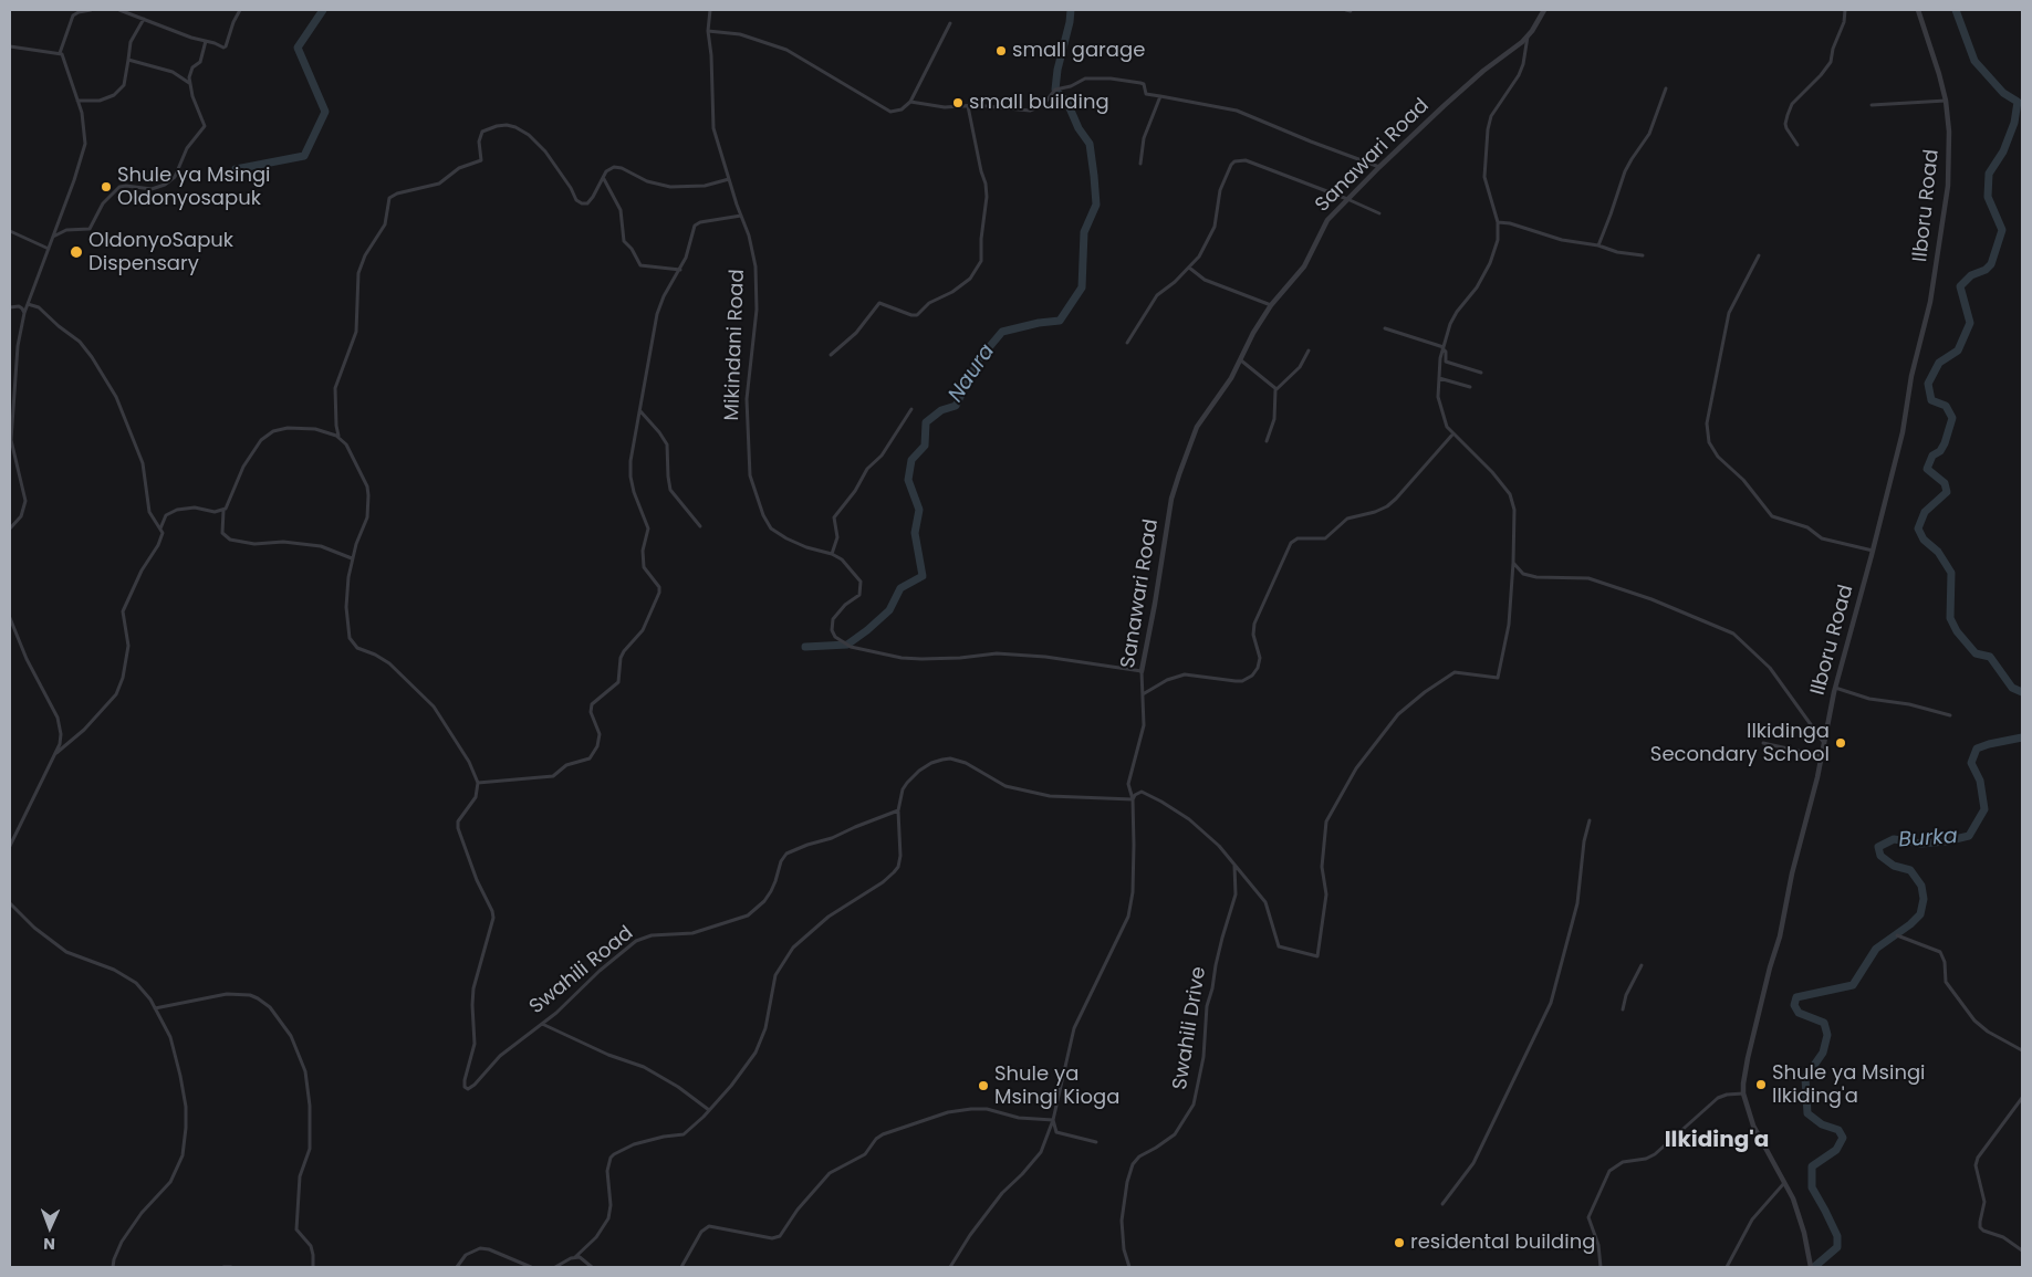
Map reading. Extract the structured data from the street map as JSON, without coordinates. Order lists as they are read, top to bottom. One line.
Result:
{"streets":{"street":["Sanawari Road","Ilboru Road","Mikindani Road","Swahili Road","Swahili Drive"]},"crossings":[["Sanawari Road","Mikindani Road"]],"districts":["Ilkiding'a"],"water":["Naura","Burka"],"places":["small garage","small building","Shule ya Msingi Oldonyosapuk","OldonyoSapuk Dispensary","Ilkidinga Secondary School","Shule ya Msingi Ilkiding'a","Shule ya Msingi Kioga","residental building"],"north":"bottom"}
